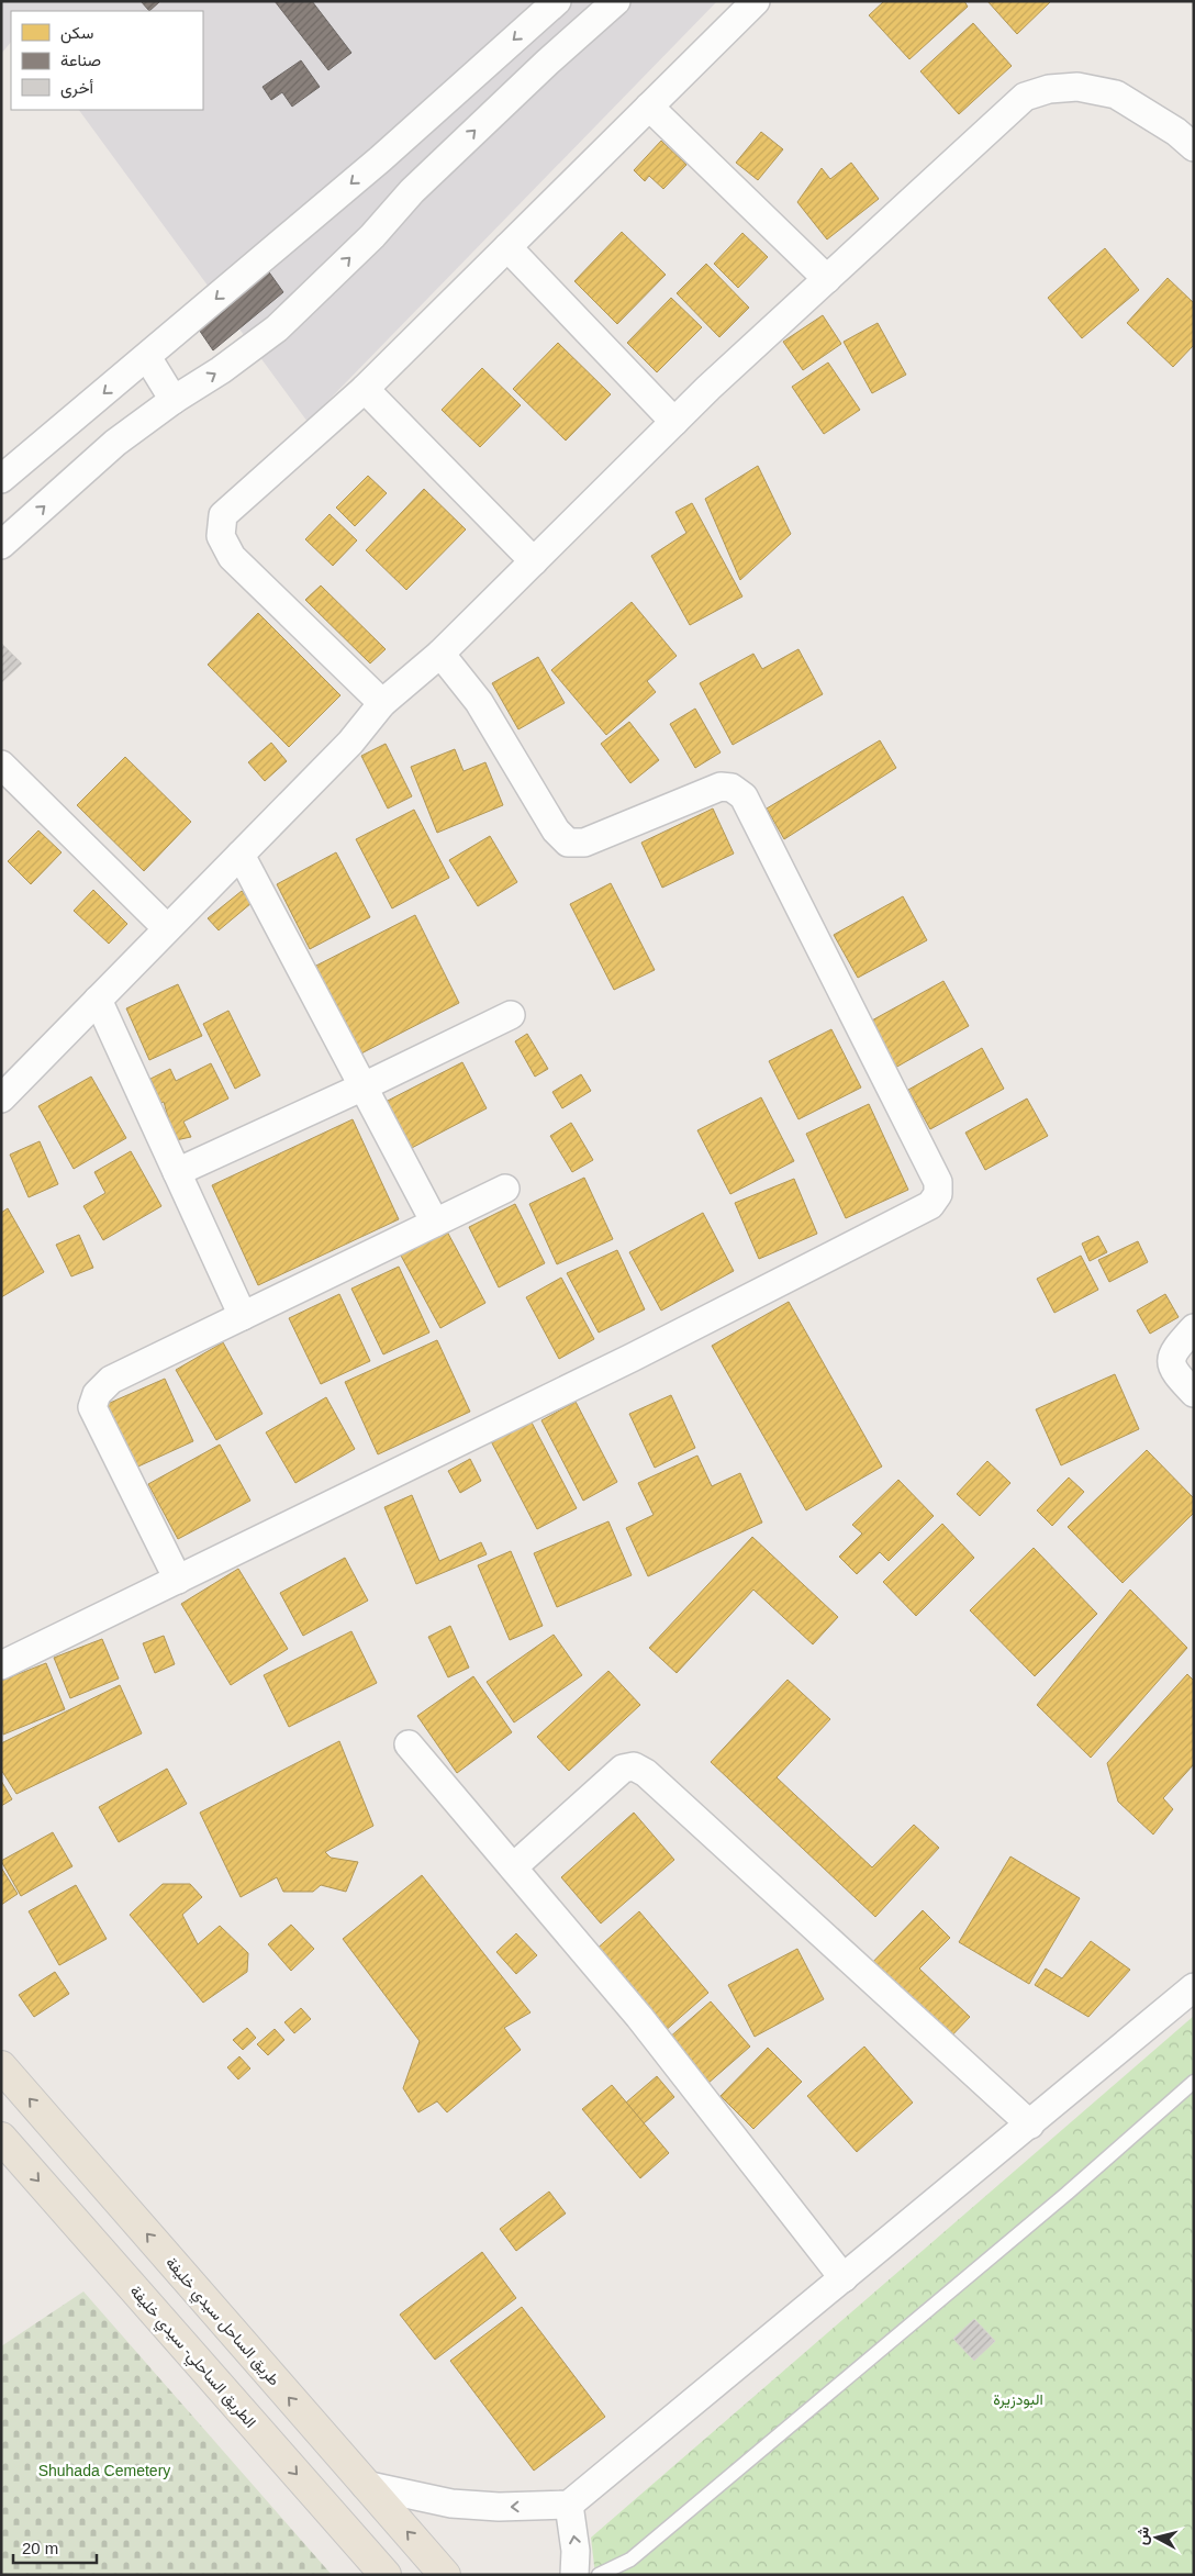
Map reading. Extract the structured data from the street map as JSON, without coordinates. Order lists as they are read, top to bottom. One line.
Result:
{"streets":{"highway":["طريق الساحل سيدي خليفة","الطريق الساحلي- سيدي خليفة"]},"one_way":["طريق الساحل سيدي خليفة","الطريق الساحلي- سيدي خليفة"],"parks":["البودزيرة","Shuhada Cemetery"],"legend":["سكن","صناعة","أخرى"],"scale_bar":"20 m","north":"left"}
